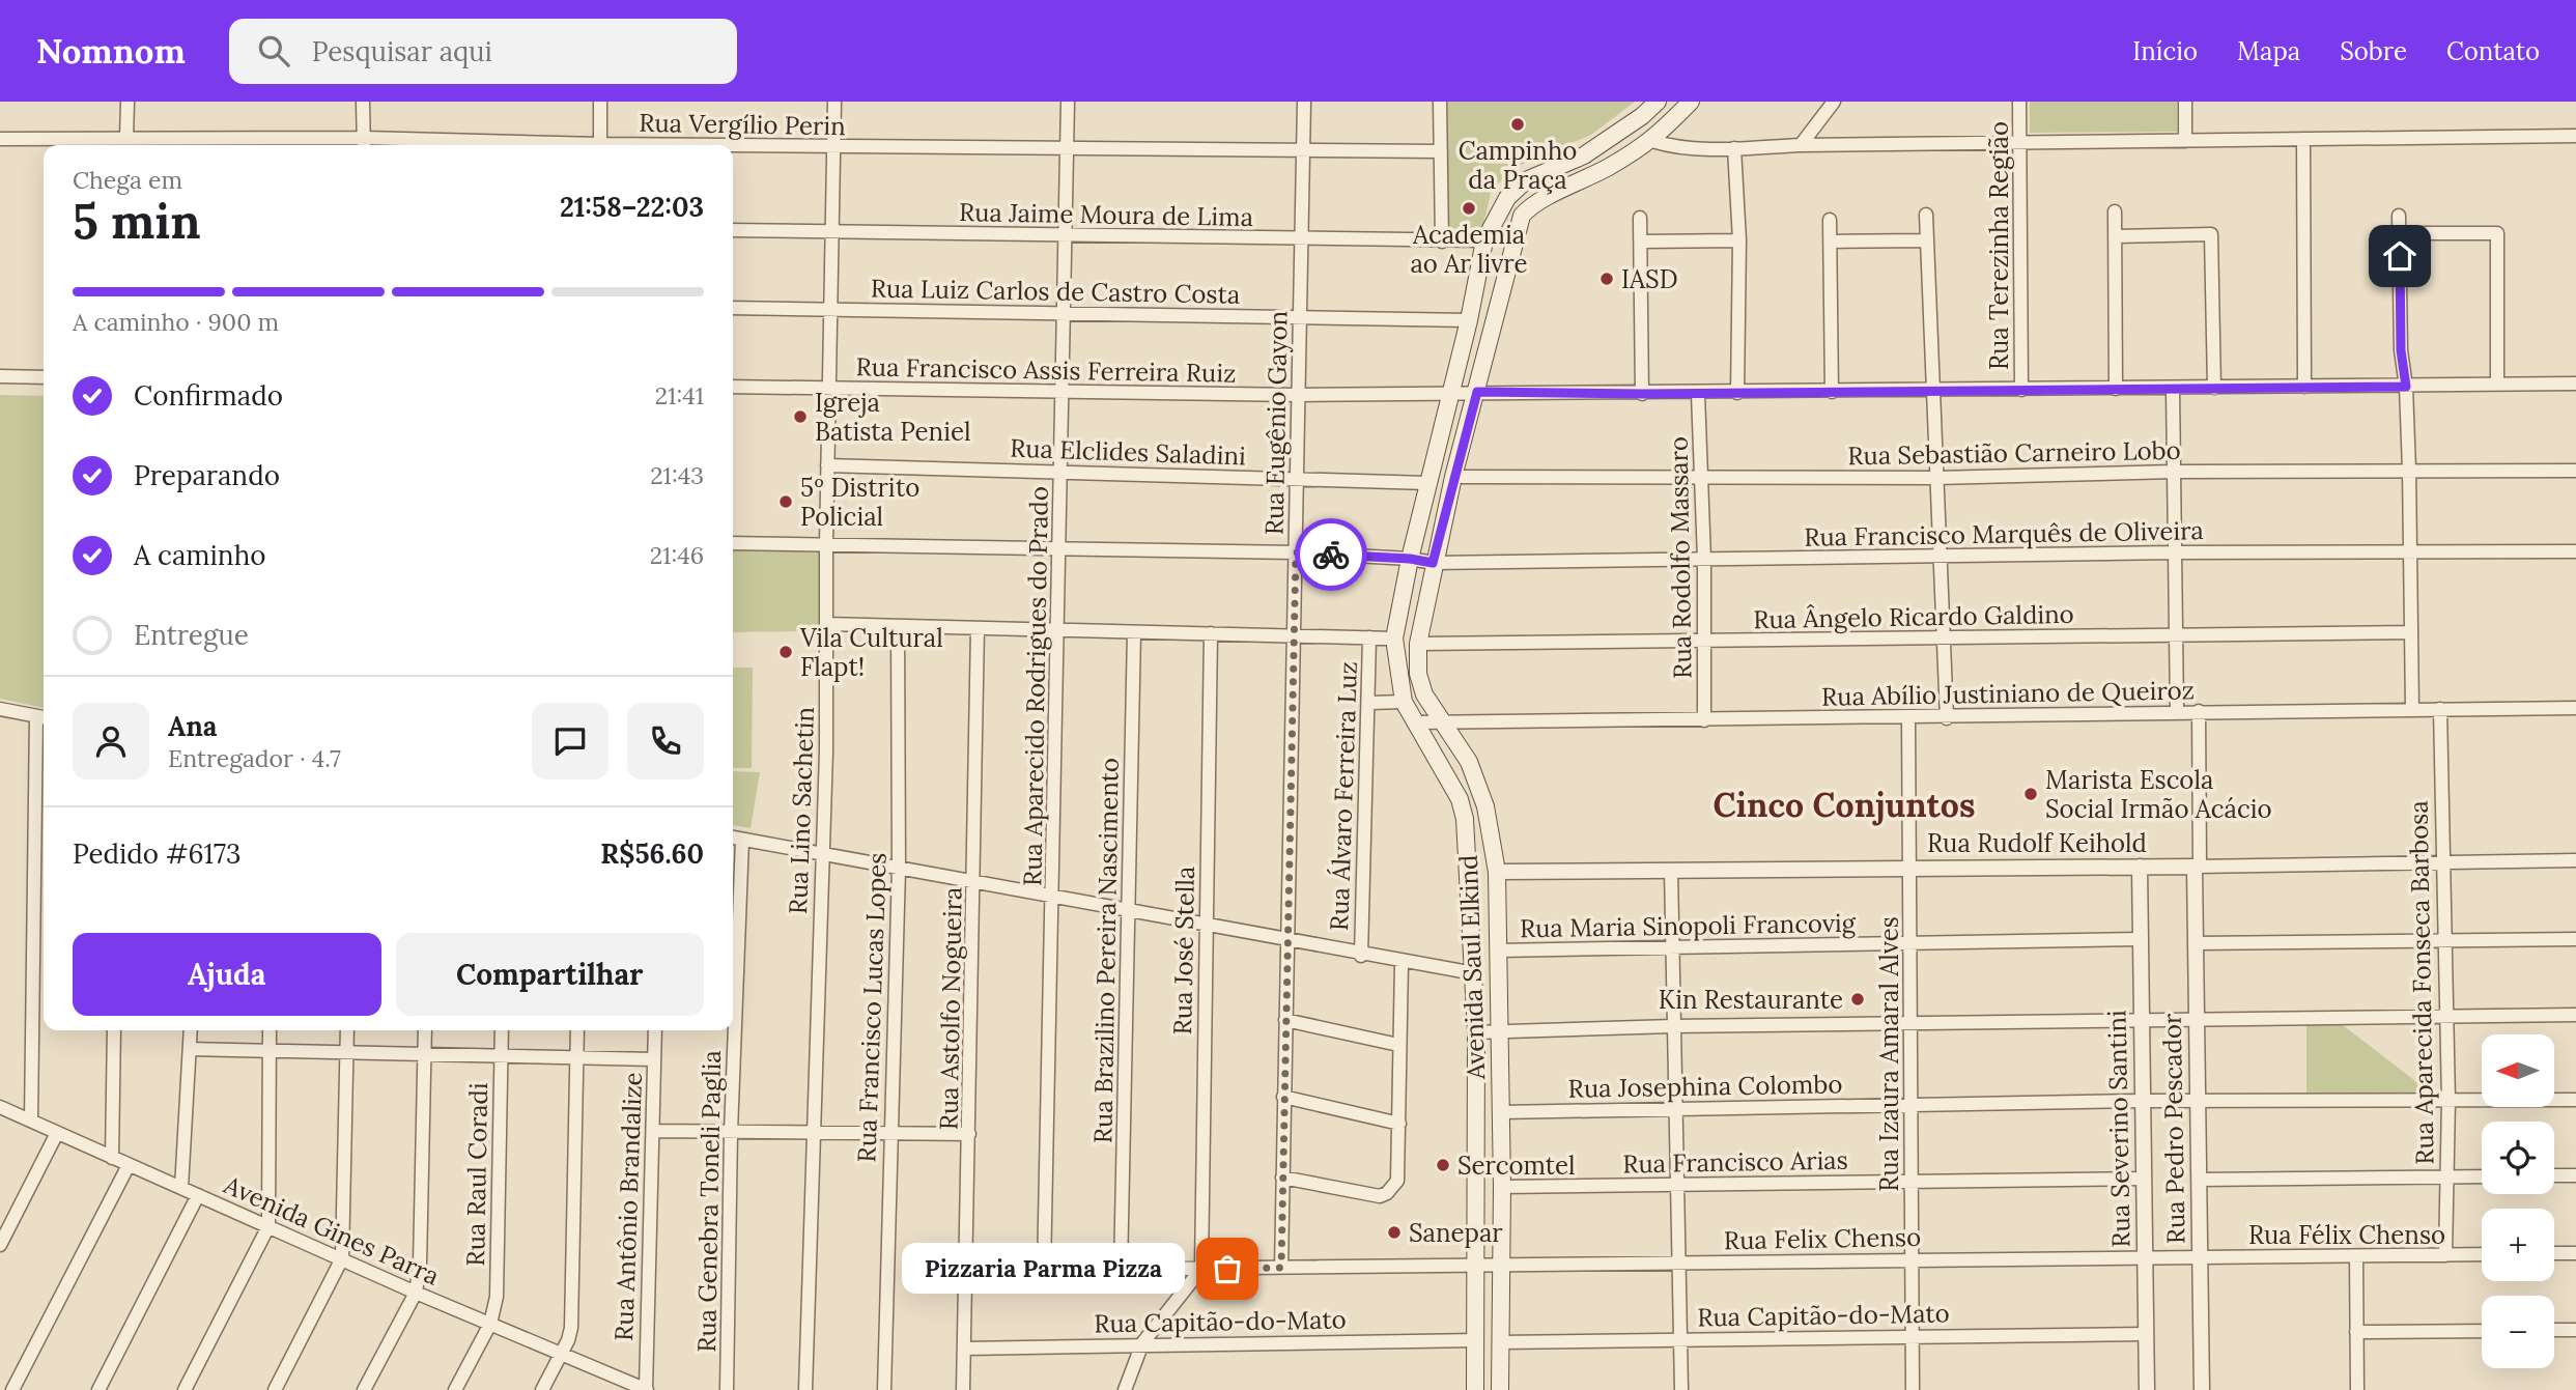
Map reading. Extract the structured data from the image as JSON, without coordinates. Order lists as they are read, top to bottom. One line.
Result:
{"streets":{"main road":["Avenida Saul Elkind"],"street":["Rua Vergílio Perin","Rua Jaime Moura de Lima","Rua Terezinha Região","Rua Luiz Carlos de Castro Costa","Rua Francisco Assis Ferreira Ruiz","Rua Eugênio Gayon","Rua Elclides Saladini","Rua Sebastião Carneiro Lobo","Rua Francisco Marquês de Oliveira","Rua Rodolfo Massaro","Rua Ângelo Ricardo Galdino","Rua Aparecido Rodrigues do Prado","Rua Abílio Justiniano de Queiroz","Rua Álvaro Ferreira Luz","Rua Lino Sachetin","Rua Rudolf Keihold","Rua Maria Sinopoli Francovig","Rua Brazilino Pereira Nascimento","Rua José Stella","Rua Aparecida Fonseca Barbosa","Rua Francisco Lucas Lopes","Rua Astolfo Nogueira","Rua Izaura Amaral Alves","Rua Josephina Colombo","Rua Severino Santini","Rua Pedro Pescador","Rua Francisco Arias","Rua Raul Coradi","Rua Genebra Toneli Paglia","Rua Antônio Brandalize","Avenida Gines Parra","Rua Félix Chenso","Rua Felix Chenso","Rua Capitão-do-Mato"]},"crossings":[["Rua Vergílio Perin","Rua Eugênio Gayon"],["Rua Vergílio Perin","Rua Aparecido Rodrigues do Prado"],["Rua Vergílio Perin","Rua Lino Sachetin"],["Rua Jaime Moura de Lima","Rua Eugênio Gayon"],["Rua Jaime Moura de Lima","Rua Aparecido Rodrigues do Prado"],["Rua Jaime Moura de Lima","Rua Lino Sachetin"],["Rua Jaime Moura de Lima","Avenida Saul Elkind"],["Rua Terezinha Região","Rua Francisco Assis Ferreira Ruiz"],["Rua Luiz Carlos de Castro Costa","Rua Eugênio Gayon"],["Rua Luiz Carlos de Castro Costa","Rua Aparecido Rodrigues do Prado"],["Rua Luiz Carlos de Castro Costa","Rua Lino Sachetin"],["Rua Luiz Carlos de Castro Costa","Avenida Saul Elkind"],["Rua Francisco Assis Ferreira Ruiz","Rua Eugênio Gayon"],["Rua Francisco Assis Ferreira Ruiz","Rua Rodolfo Massaro"],["Rua Francisco Assis Ferreira Ruiz","Rua Aparecido Rodrigues do Prado"],["Rua Francisco Assis Ferreira Ruiz","Rua Lino Sachetin"],["Rua Francisco Assis Ferreira Ruiz","Avenida Saul Elkind"],["Rua Eugênio Gayon","Rua Elclides Saladini"],["Rua Eugênio Gayon","Rua Francisco Marquês de Oliveira"],["Rua Eugênio Gayon","Rua Felix Chenso"],["Rua Elclides Saladini","Rua Aparecido Rodrigues do Prado"],["Rua Elclides Saladini","Rua Lino Sachetin"],["Rua Elclides Saladini","Avenida Saul Elkind"],["Rua Sebastião Carneiro Lobo","Rua Rodolfo Massaro"],["Rua Sebastião Carneiro Lobo","Avenida Saul Elkind"],["Rua Francisco Marquês de Oliveira","Rua Rodolfo Massaro"],["Rua Francisco Marquês de Oliveira","Rua Aparecido Rodrigues do Prado"],["Rua Francisco Marquês de Oliveira","Rua Lino Sachetin"],["Rua Francisco Marquês de Oliveira","Avenida Saul Elkind"],["Rua Rodolfo Massaro","Rua Ângelo Ricardo Galdino"],["Rua Rodolfo Massaro","Rua Abílio Justiniano de Queiroz"],["Rua Ângelo Ricardo Galdino","Avenida Saul Elkind"],["Rua Aparecido Rodrigues do Prado","Rua Felix Chenso"],["Rua Abílio Justiniano de Queiroz","Avenida Saul Elkind"],["Rua Abílio Justiniano de Queiroz","Rua Aparecida Fonseca Barbosa"],["Rua Abílio Justiniano de Queiroz","Rua Izaura Amaral Alves"],["Rua Rudolf Keihold","Avenida Saul Elkind"],["Rua Rudolf Keihold","Rua Aparecida Fonseca Barbosa"],["Rua Rudolf Keihold","Rua Izaura Amaral Alves"],["Rua Rudolf Keihold","Rua Severino Santini"],["Rua Rudolf Keihold","Rua Pedro Pescador"],["Rua Maria Sinopoli Francovig","Avenida Saul Elkind"],["Rua Maria Sinopoli Francovig","Rua Izaura Amaral Alves"],["Rua Maria Sinopoli Francovig","Rua Severino Santini"],["Rua Brazilino Pereira Nascimento","Rua Felix Chenso"],["Rua José Stella","Rua Felix Chenso"],["Avenida Saul Elkind","Rua Josephina Colombo"],["Avenida Saul Elkind","Rua Francisco Arias"],["Avenida Saul Elkind","Rua Felix Chenso"],["Avenida Saul Elkind","Rua Capitão-do-Mato"],["Rua Aparecida Fonseca Barbosa","Rua Josephina Colombo"],["Rua Aparecida Fonseca Barbosa","Rua Félix Chenso"],["Rua Astolfo Nogueira","Rua Felix Chenso"],["Rua Astolfo Nogueira","Rua Capitão-do-Mato"],["Rua Izaura Amaral Alves","Rua Josephina Colombo"],["Rua Izaura Amaral Alves","Rua Francisco Arias"],["Rua Izaura Amaral Alves","Rua Felix Chenso"],["Rua Izaura Amaral Alves","Rua Capitão-do-Mato"],["Rua Josephina Colombo","Rua Severino Santini"],["Rua Josephina Colombo","Rua Pedro Pescador"],["Rua Severino Santini","Rua Francisco Arias"],["Rua Severino Santini","Rua Félix Chenso"],["Rua Severino Santini","Rua Felix Chenso"],["Rua Severino Santini","Rua Capitão-do-Mato"],["Rua Pedro Pescador","Rua Félix Chenso"],["Rua Raul Coradi","Avenida Gines Parra"],["Rua Antônio Brandalize","Avenida Gines Parra"],["Rua Félix Chenso","Rua Felix Chenso"]],"districts":["Cinco Conjuntos"],"places":["Campinho da Praça","Academia ao Ar livre","IASD","Igreja Batista Peniel","5º Distrito Policial","Vila Cultural Flapt!","Marista Escola Social Irmão Acácio","Kin Restaurante","Sercomtel","Sanepar","Pizzaria Parma Pizza"],"north":"left","page":{"header":"Nomnom","search":"Pesquisar aqui","nav":["Início","Mapa","Sobre","Contato"],"heading":["5 min","Chega em","21:58–22:03"],"panel":["Ana","Entregador · 4.7","Pedido #6173","R$56.60"],"bar":"A caminho · 900 m","list":[["Confirmado","21:41"],["Preparando","21:43"],["A caminho","21:46"],"Entregue"],"buttons":["Ajuda","Compartilhar"],"map_buttons":["+","−"],"bubble":"Pizzaria Parma Pizza"}}
